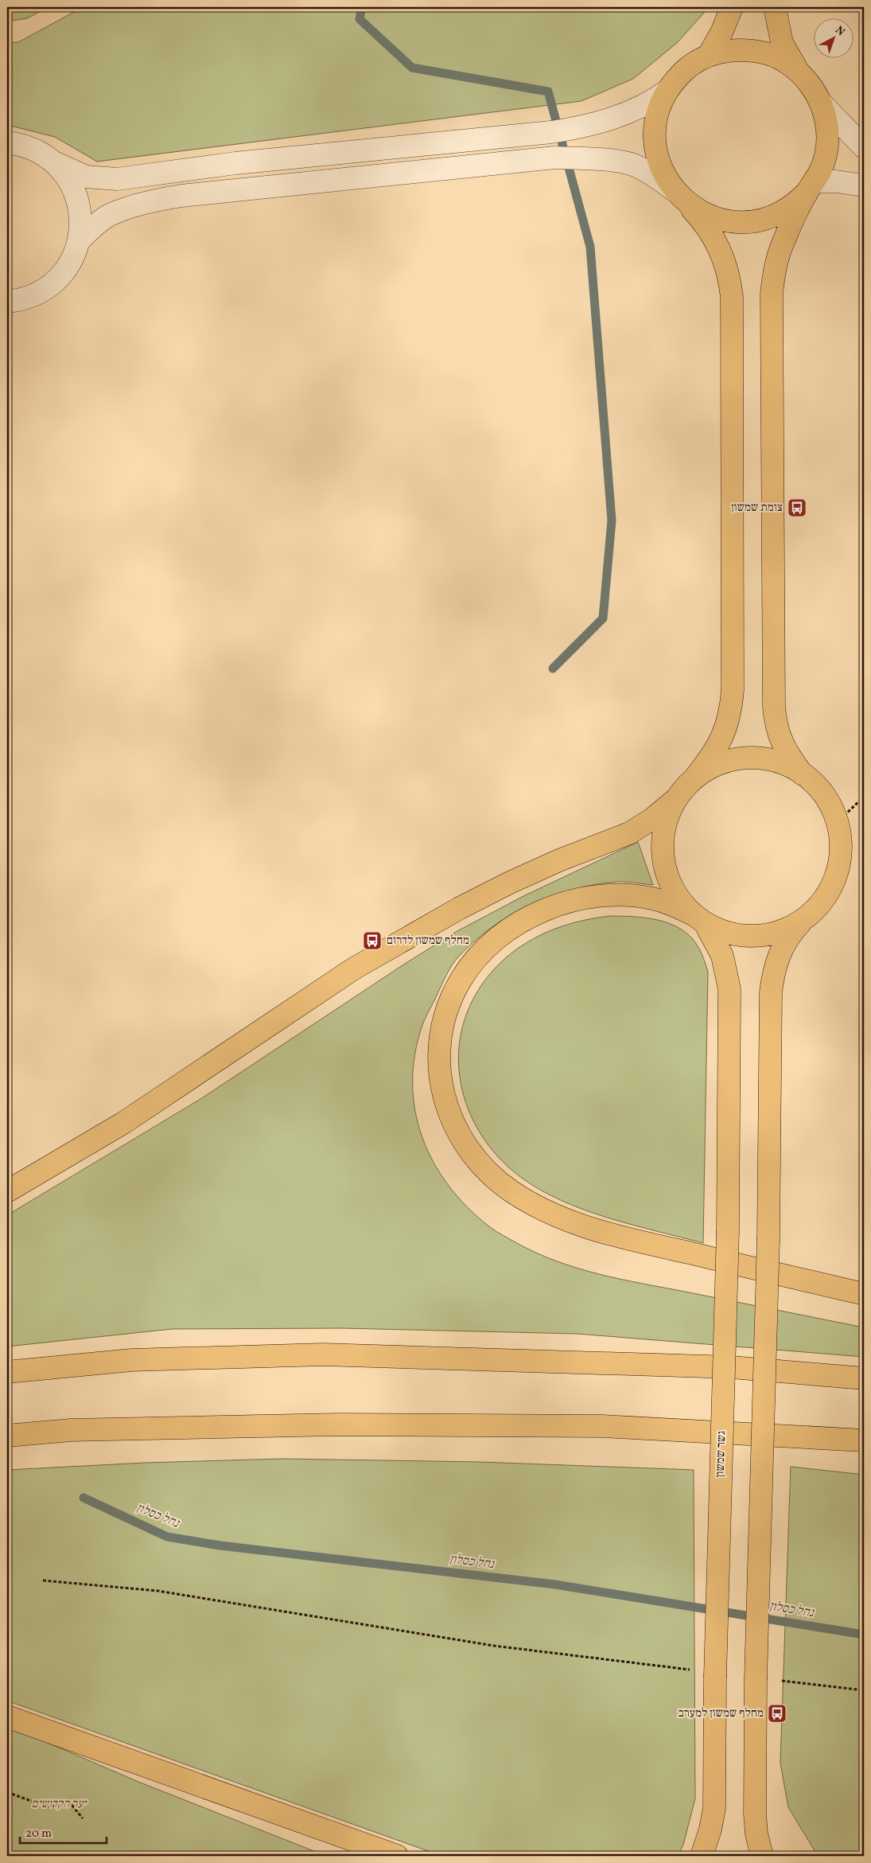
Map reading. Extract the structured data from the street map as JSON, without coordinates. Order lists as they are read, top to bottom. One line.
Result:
{"streets":{"highway":["גשר שמשון"]},"water":["נחל כסלון"],"parks":["יער הקדושים"],"places":{"bus stop":["צומת שמשון","מחלף שמשון לדרום","מחלף שמשון למערב"]},"scale_bar":"20 m","north":"top right"}
